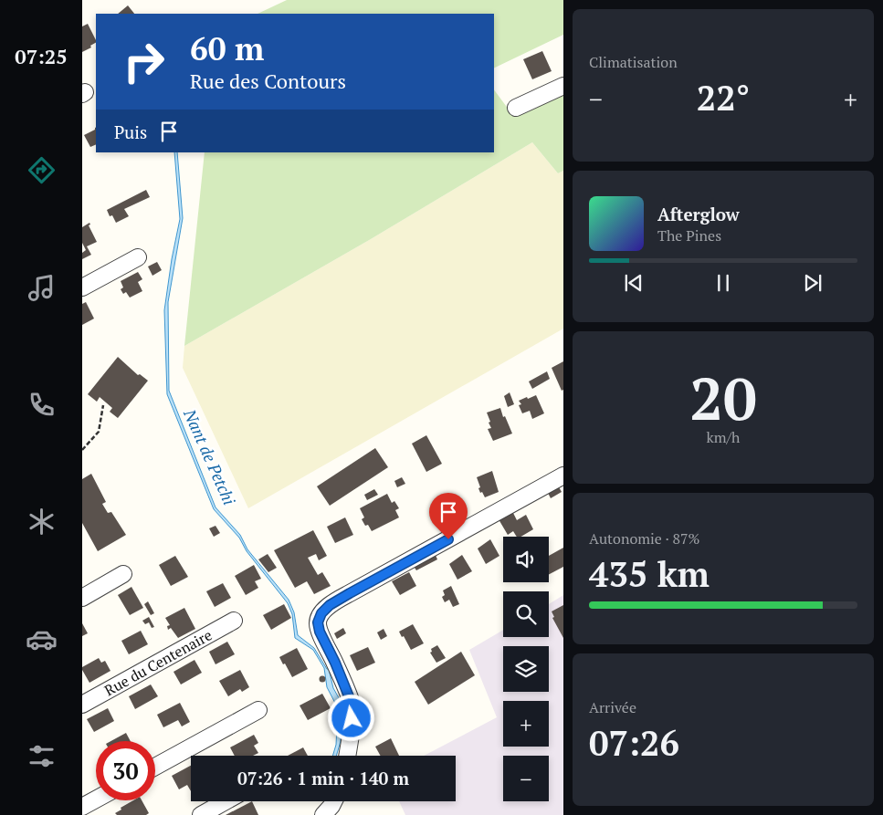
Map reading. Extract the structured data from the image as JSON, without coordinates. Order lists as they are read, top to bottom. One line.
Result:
{"streets":{"street":["Rue du Centenaire"]},"water":["Nant de Petchi"],"page":{"tabs":"07:25","tile":["Climatisation",["20","km/h"],["Autonomie · 87%","435 km"],["Arrivée","07:26"]],"turn":["60 m","Rue des Contours"],"heat":["−","22°","+"],"then":"Puis","song":["Afterglow","The Pines"],"map_buttons":["+","−"],"limit":"30","trip":"07:26 · 1 min · 140 m"}}
